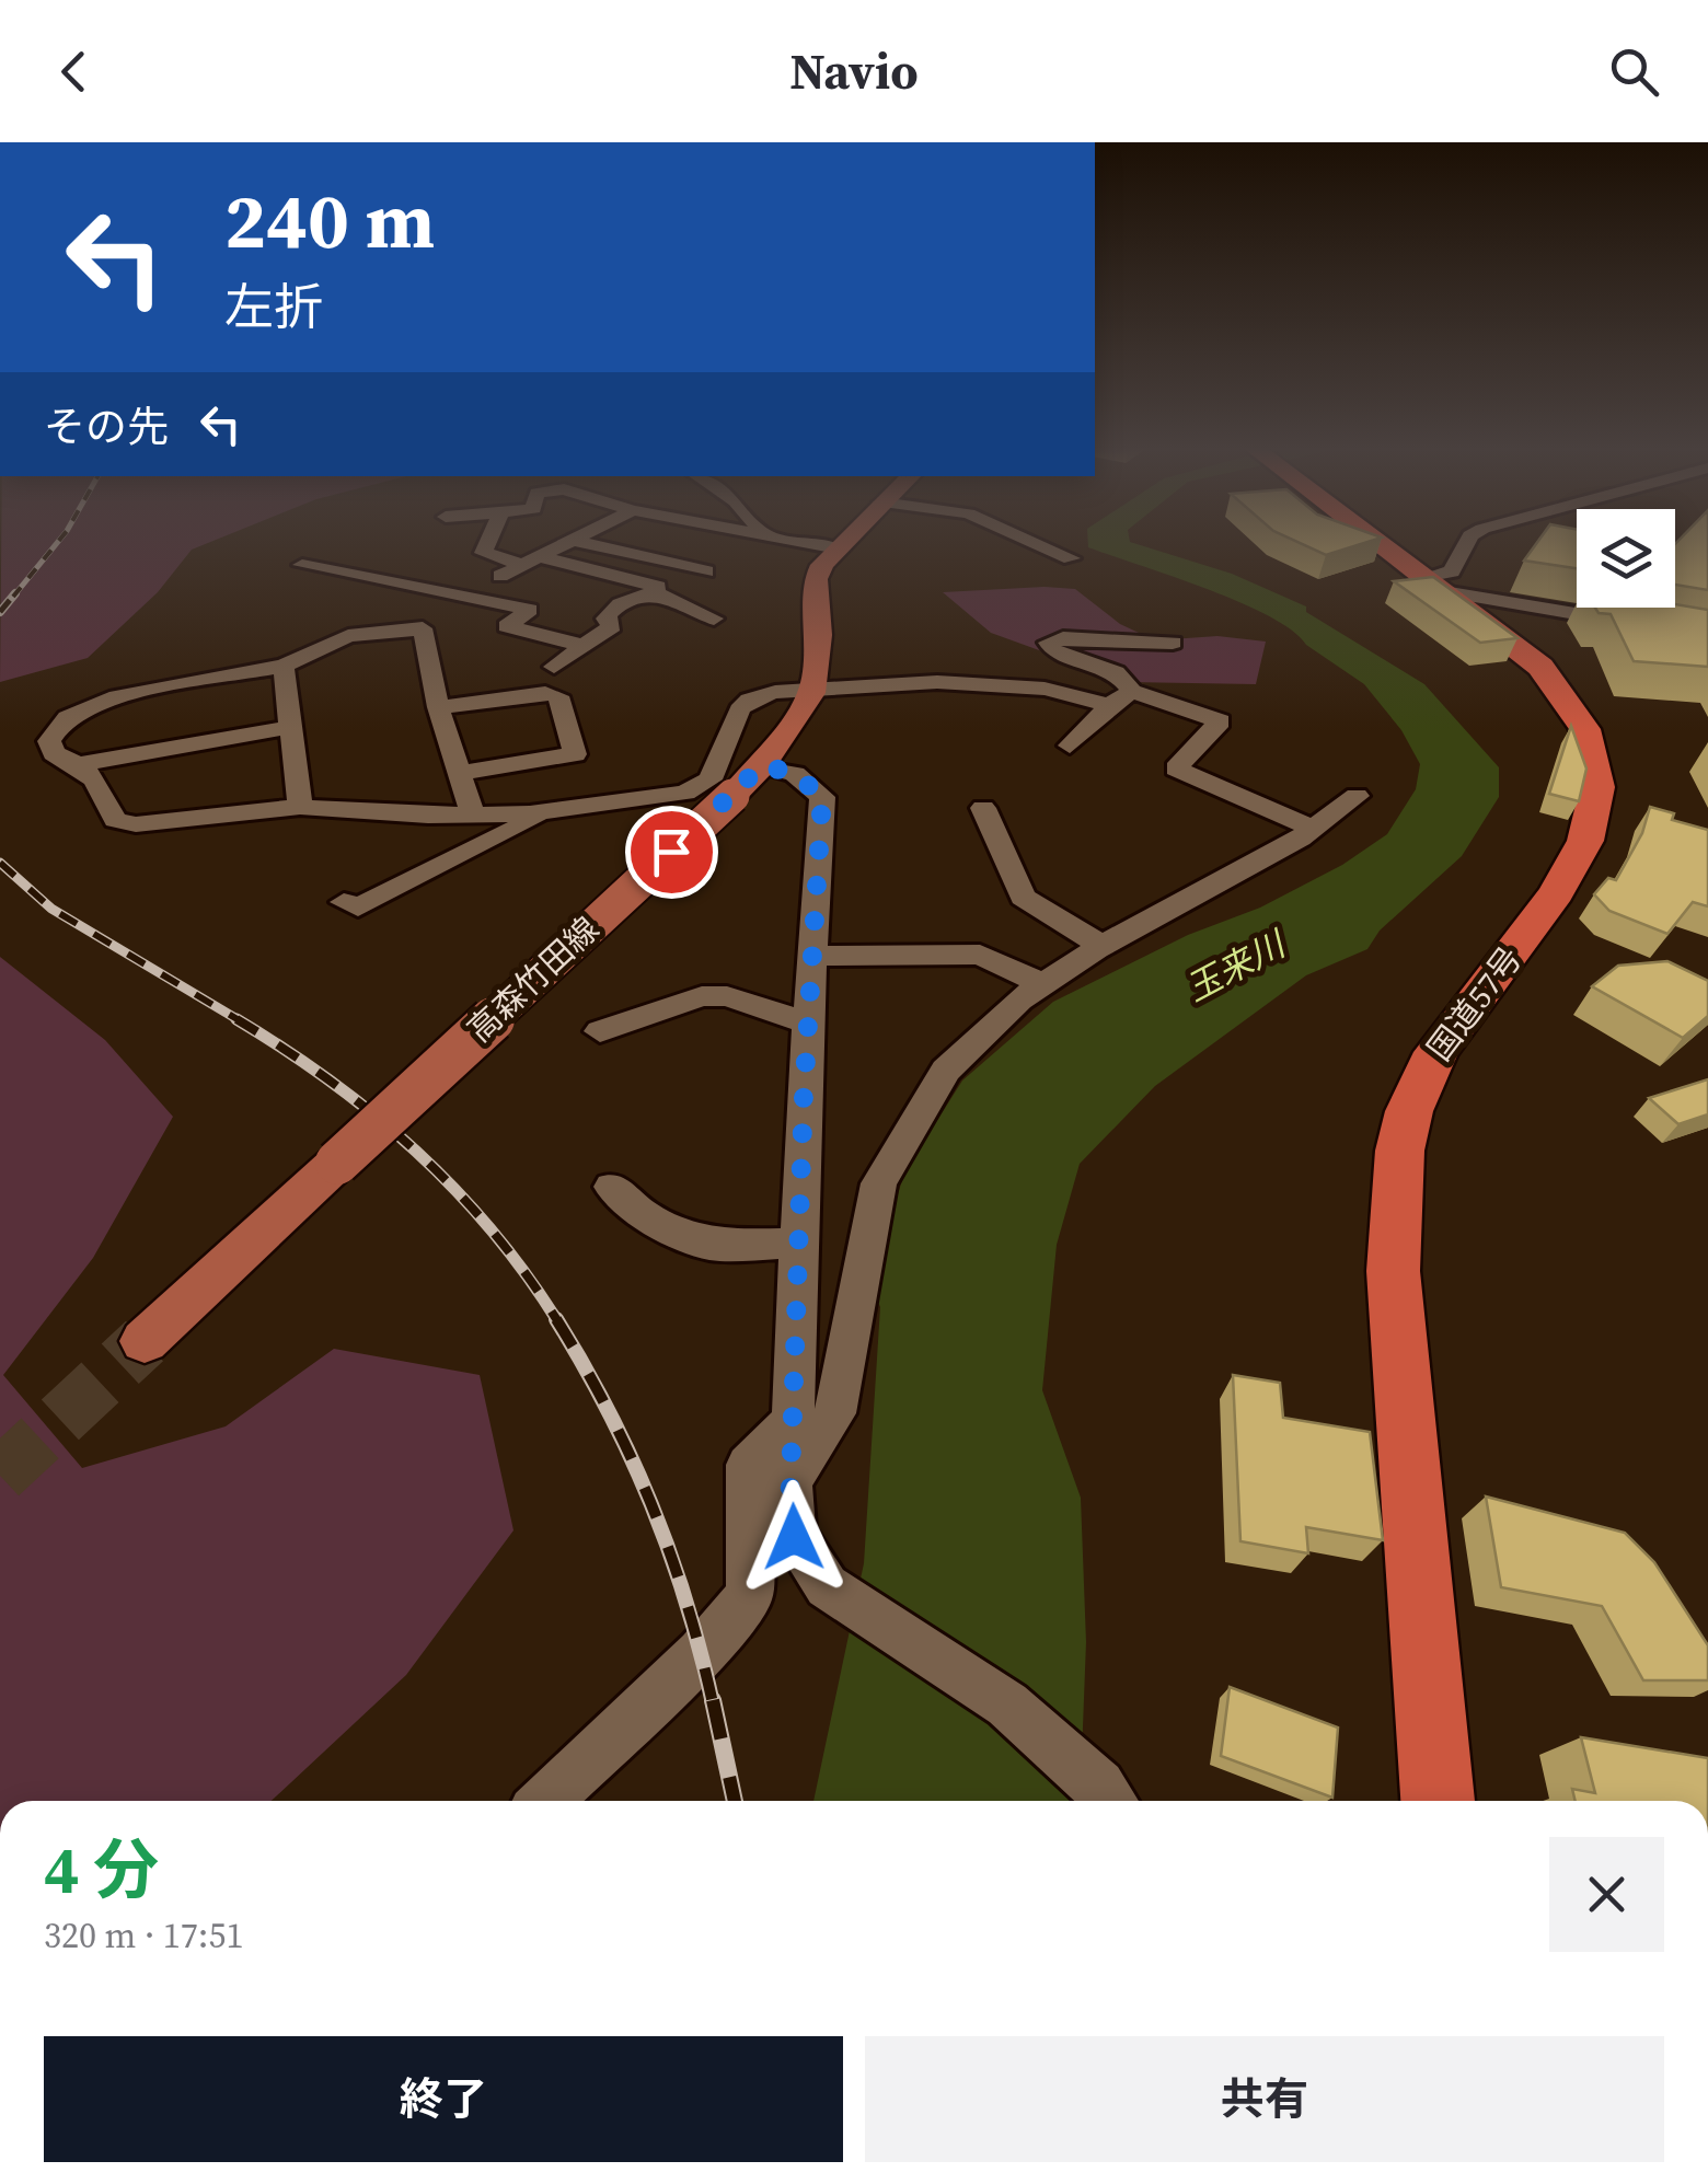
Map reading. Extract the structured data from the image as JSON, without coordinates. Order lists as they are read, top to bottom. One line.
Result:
{"streets":{"highway":["国道57号"],"main road":["高森竹田線"]},"water":["玉来川"],"page":{"header":"Navio","turn":["240 m","左折"],"then":"その先","heading":["4 分","320 m · 17:51"],"buttons":["終了","共有"]}}
